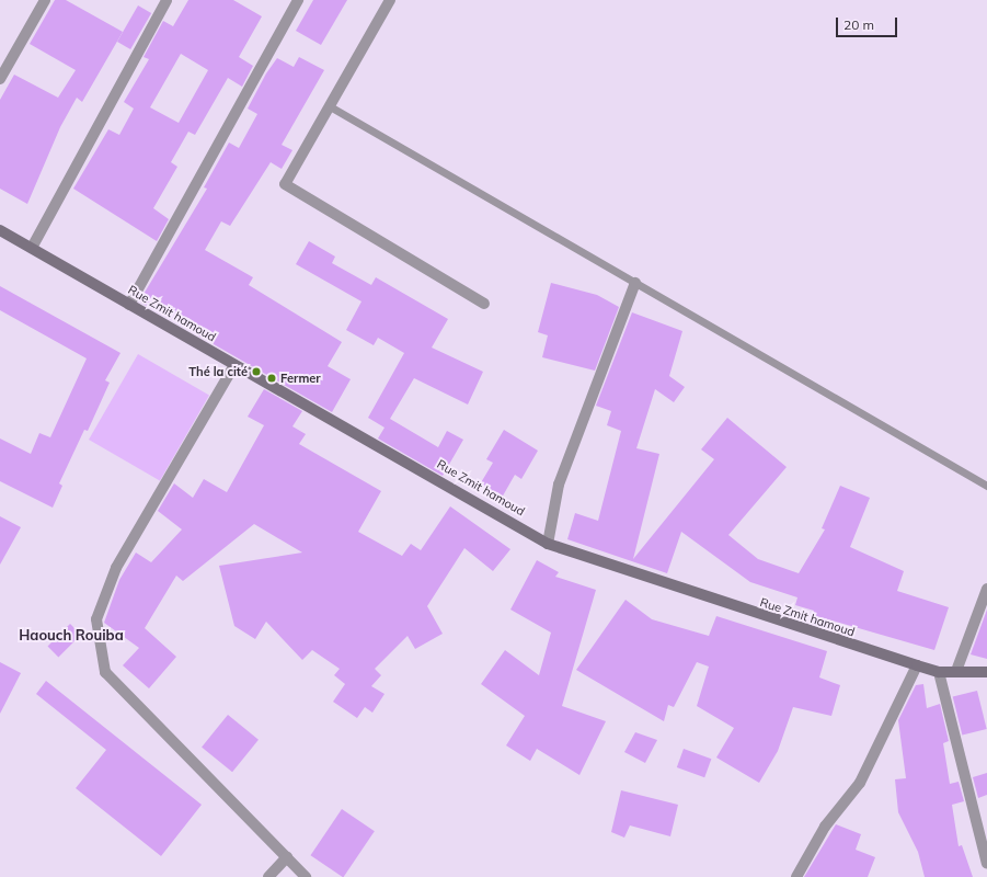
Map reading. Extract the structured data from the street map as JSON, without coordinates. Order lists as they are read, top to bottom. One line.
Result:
{"streets":{"street":["Rue Zmit hamoud"]},"districts":["Haouch Rouiba"],"places":["Thé la cité","Fermer"],"scale_bar":"20 m"}
